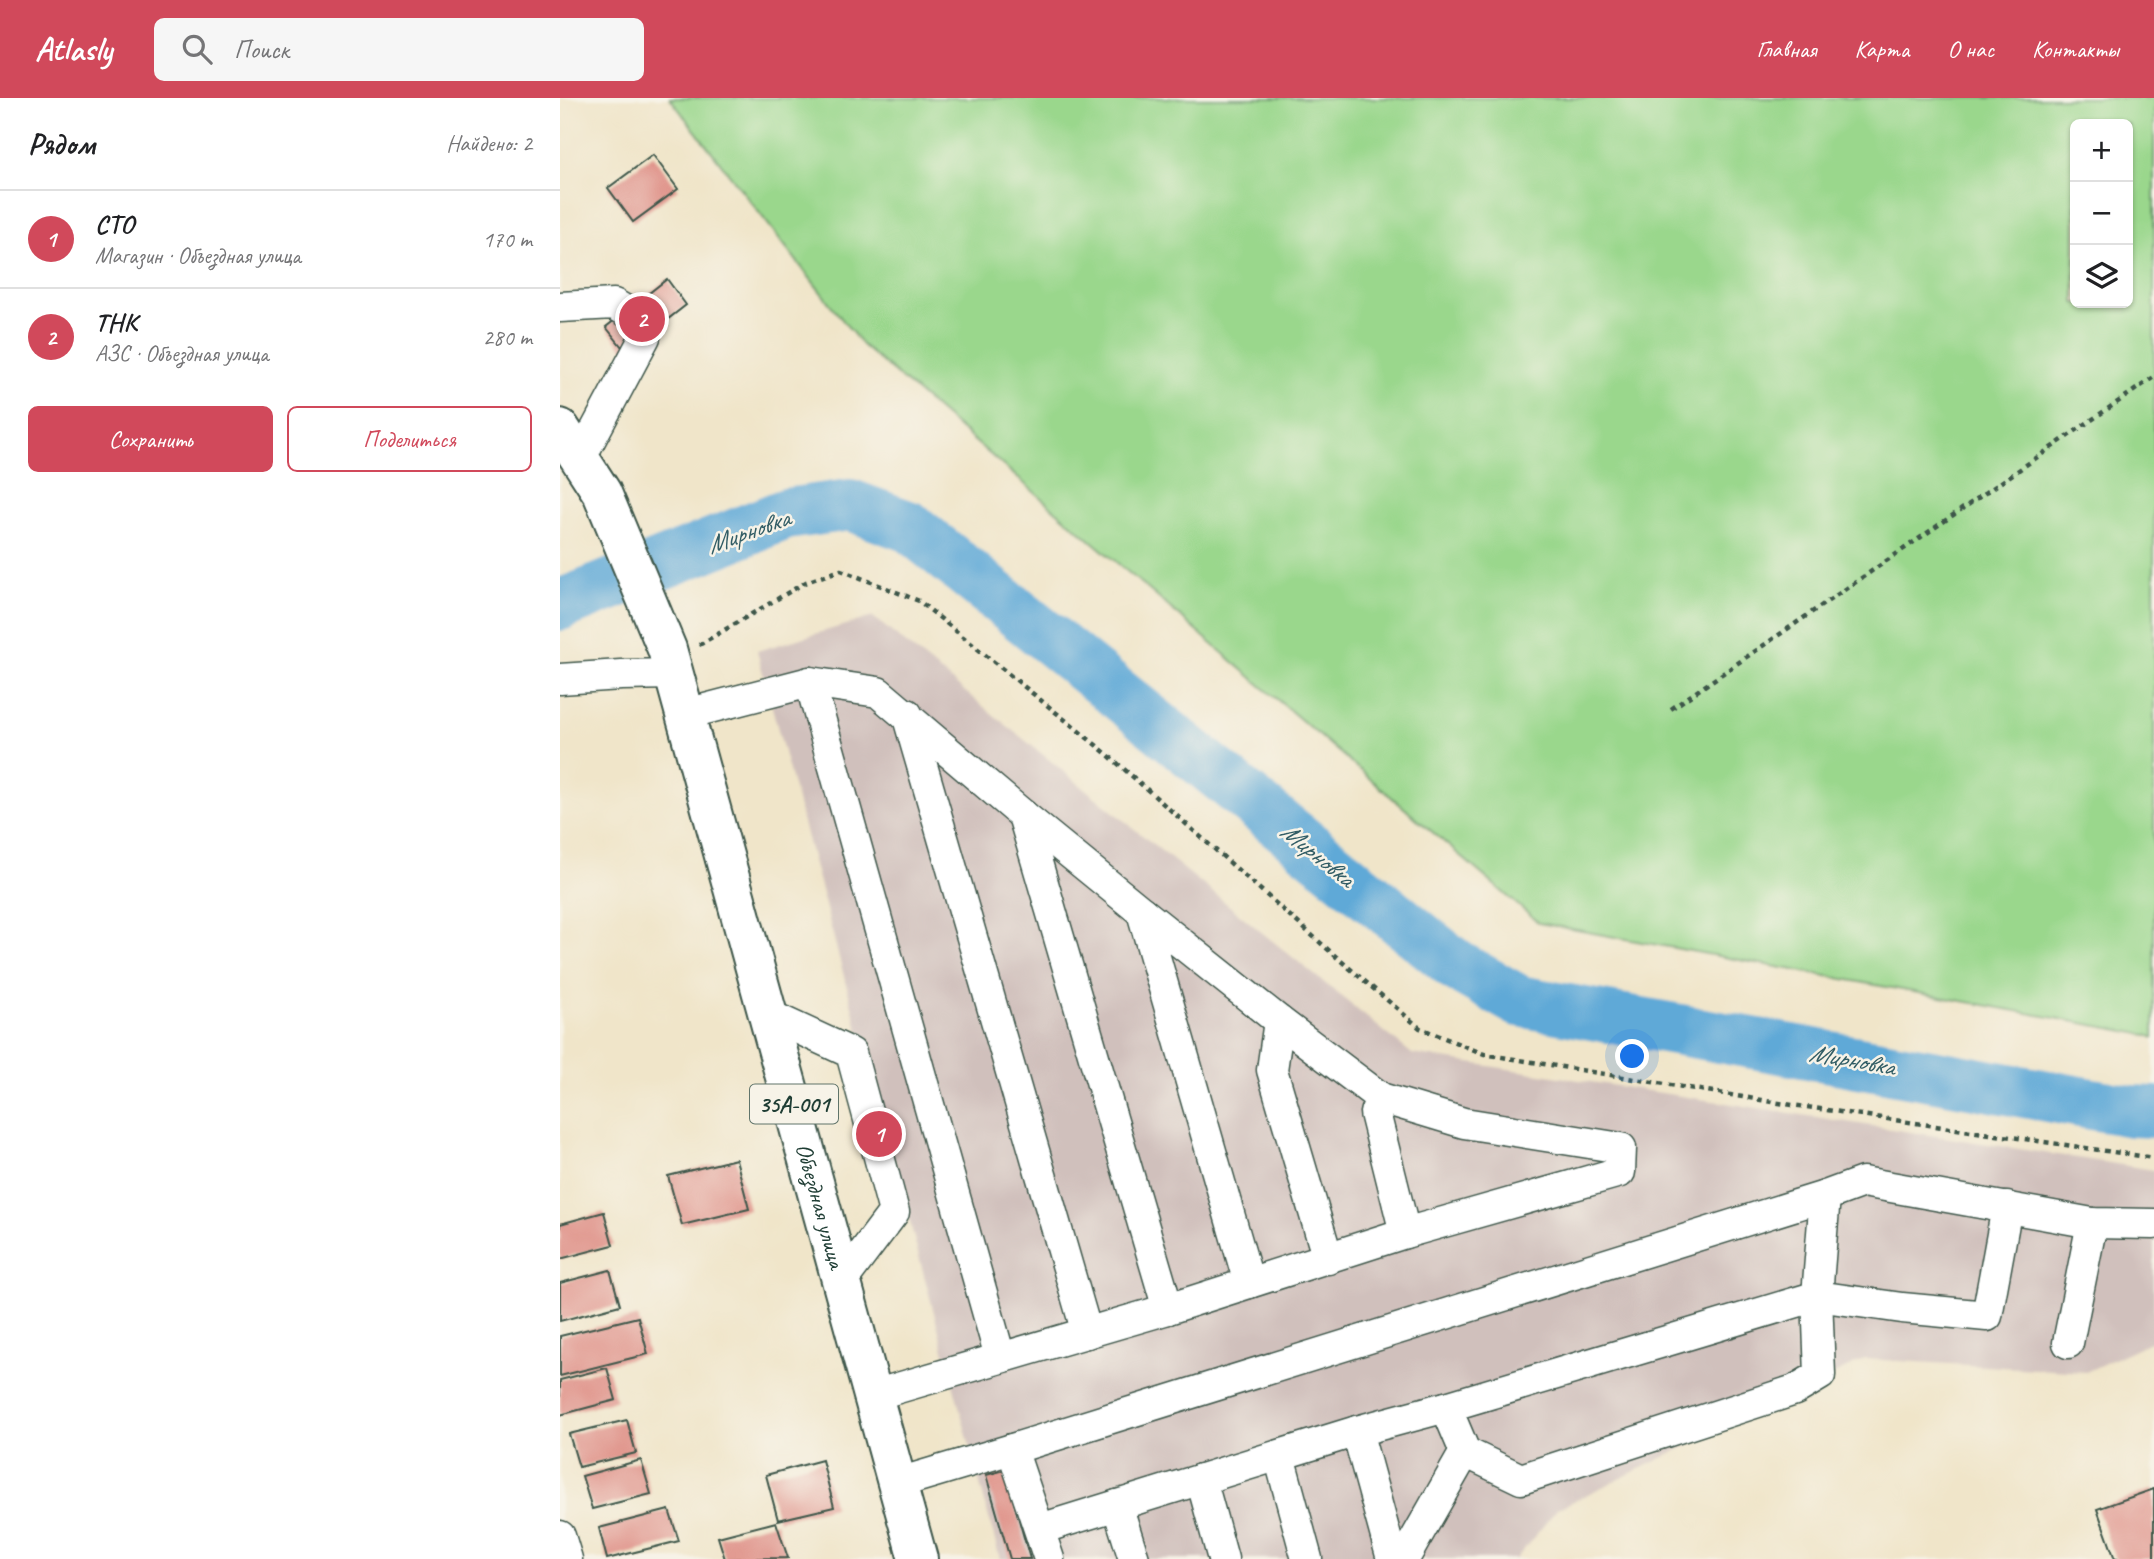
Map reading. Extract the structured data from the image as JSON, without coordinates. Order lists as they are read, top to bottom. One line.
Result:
{"streets":{"highway":["35А-001","Объездная улица"]},"crossings":[["35А-001","Объездная улица"]],"water":["Мирновка"],"page":{"header":"Atlasly","search":"Поиск","nav":["Главная","Карта","О нас","Контакты"],"heading":["Рядом","Найдено: 2"],"map_buttons":["+","−"],"list":[{"mark":"1","name":"СТО","note":"Магазин · Объездная улица","value":"170 m"},{"mark":"2","name":"ТНК","note":"АЗС · Объездная улица","value":"280 m"}],"pins":["2","1"],"buttons":["Сохранить","Поделиться"]}}
